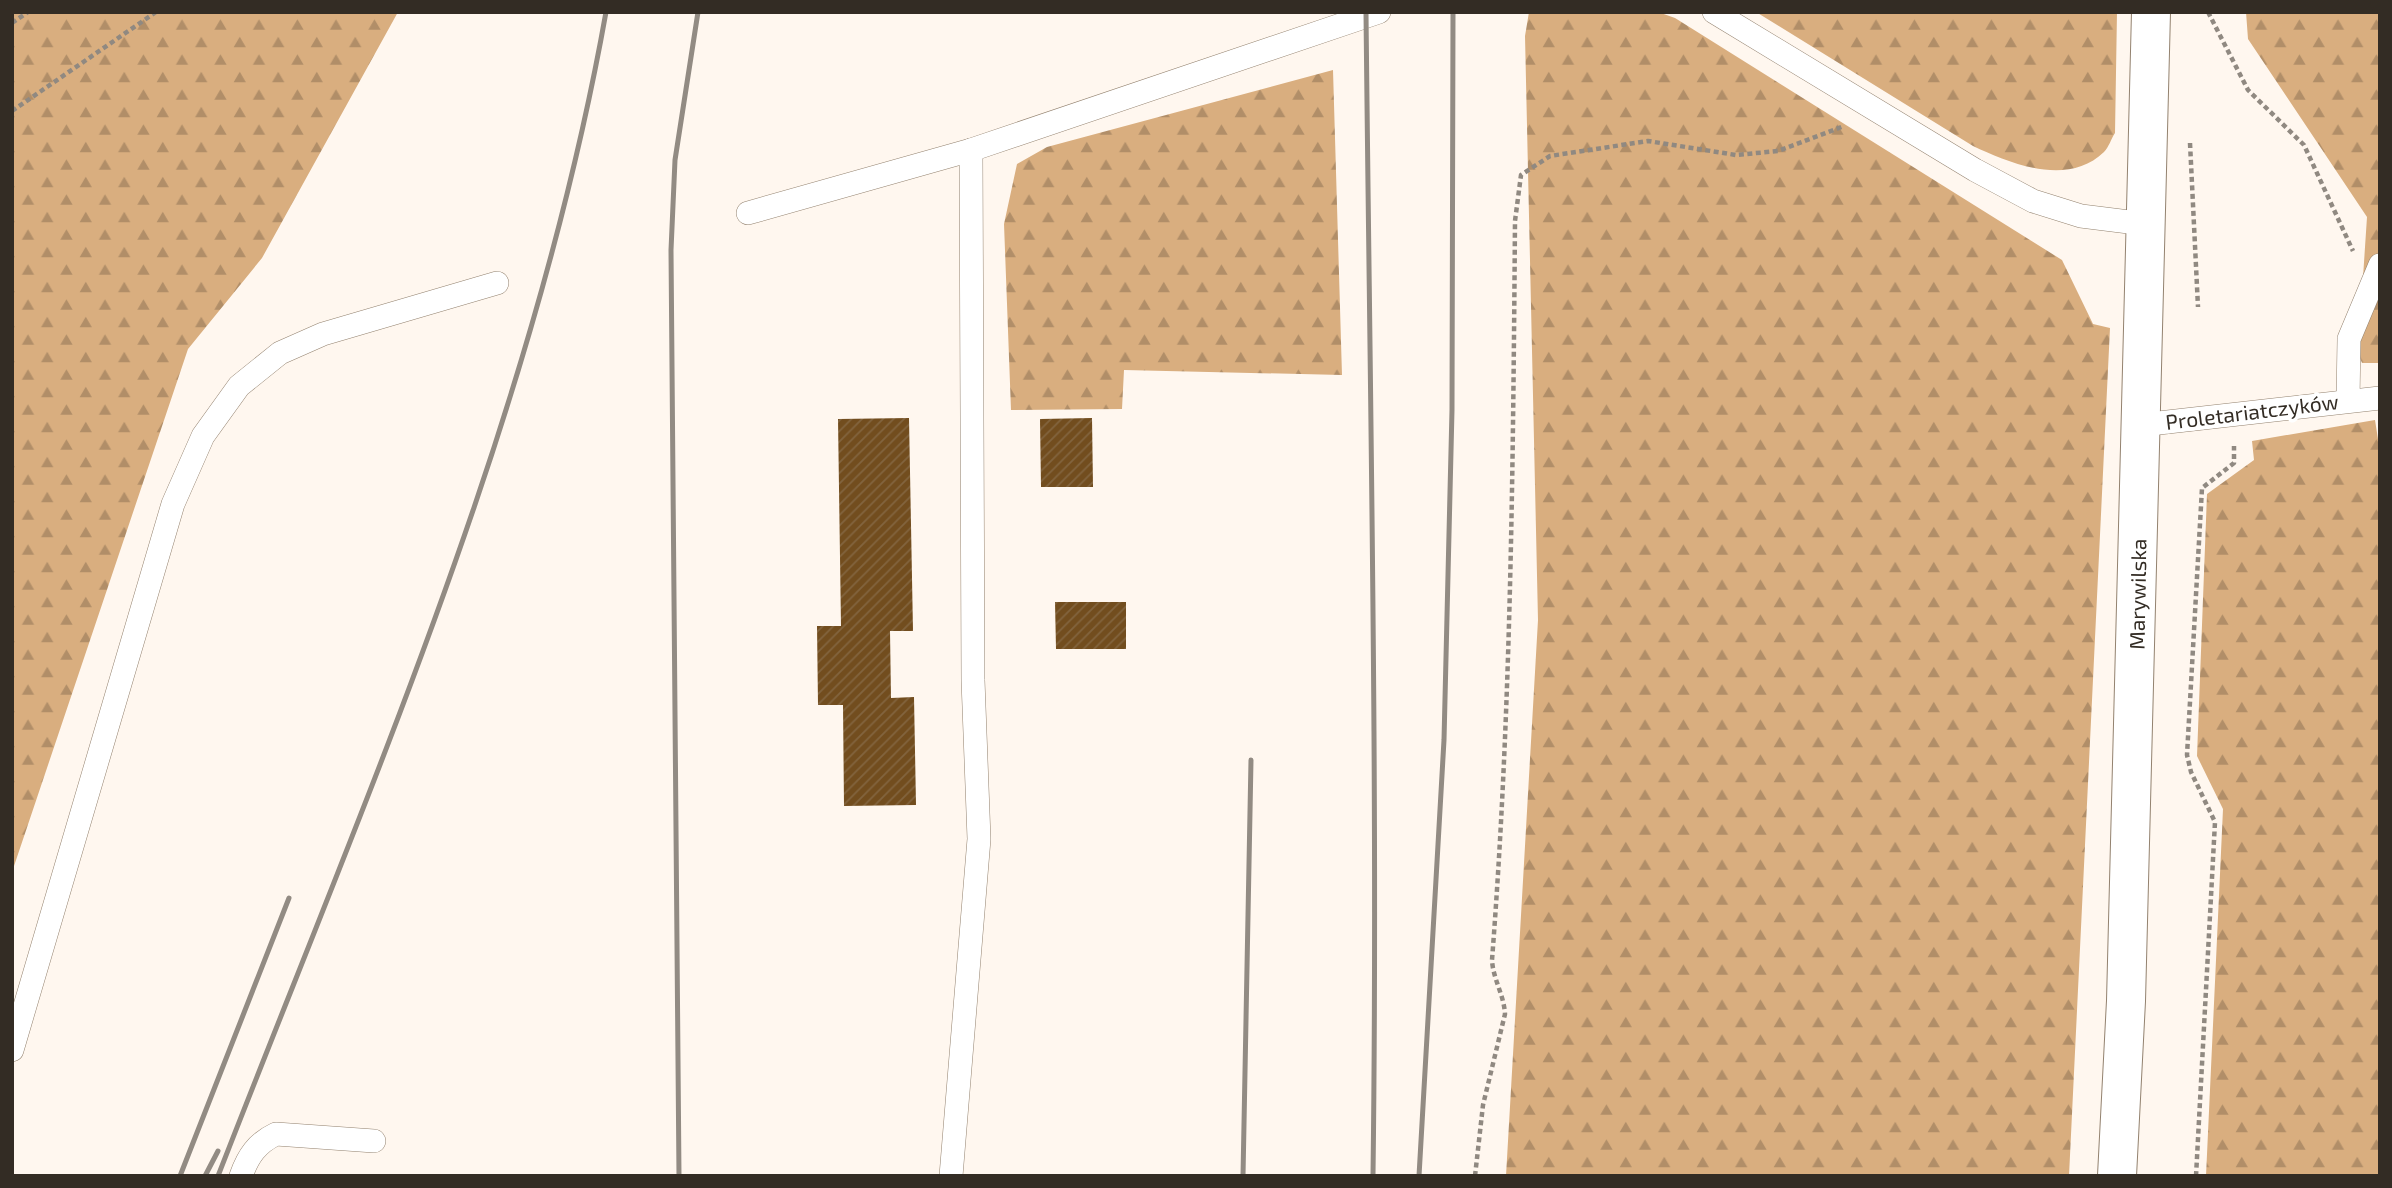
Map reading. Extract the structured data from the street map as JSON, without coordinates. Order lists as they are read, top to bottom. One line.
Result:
{"streets":{"main road":["Marywilska"],"lane":["Proletariatczyków"]},"crossings":[["Proletariatczyków","Marywilska"]]}
